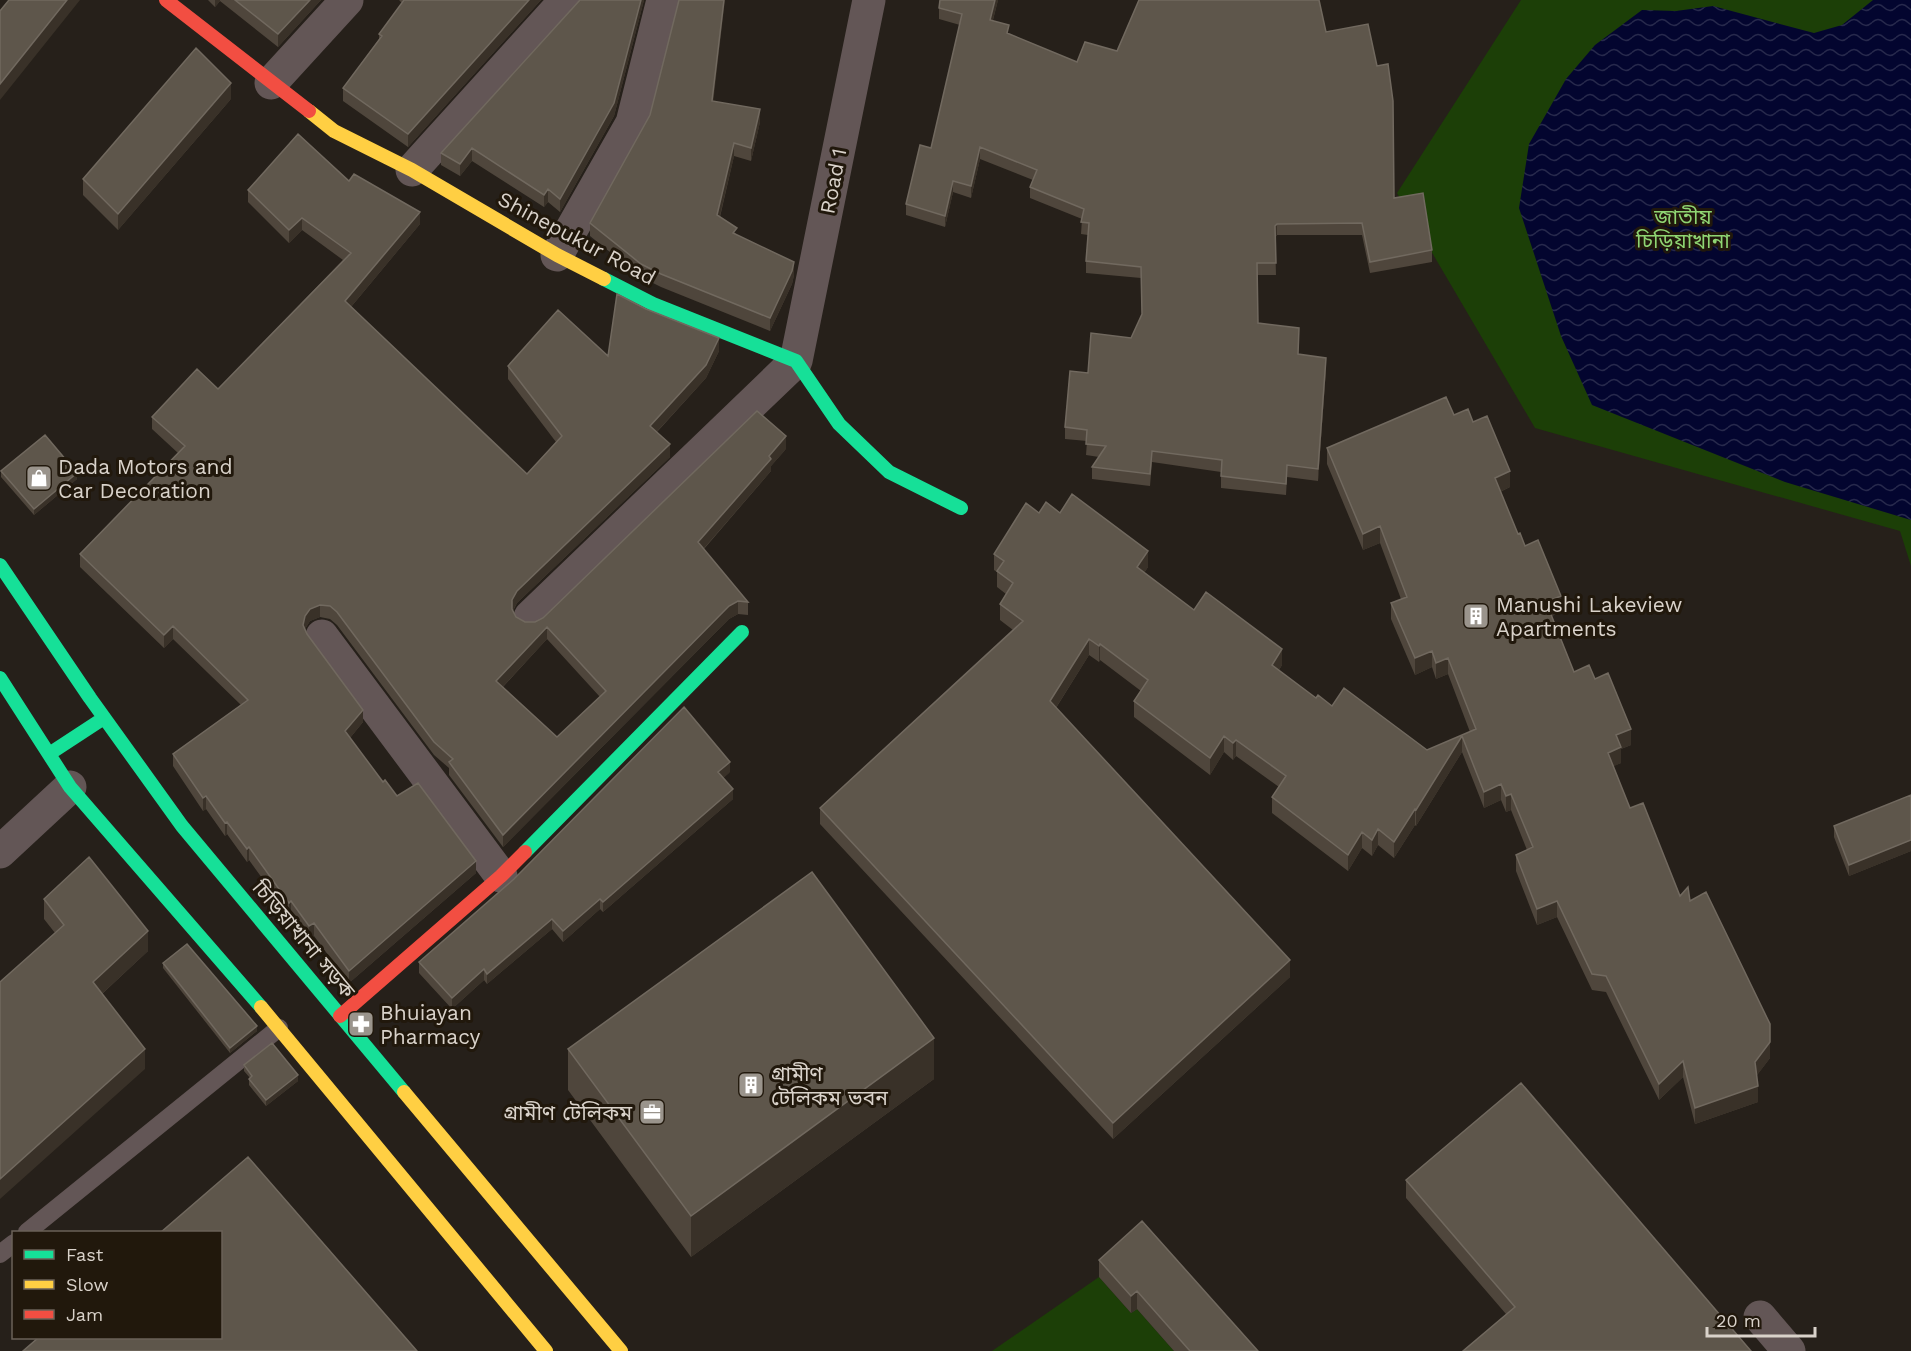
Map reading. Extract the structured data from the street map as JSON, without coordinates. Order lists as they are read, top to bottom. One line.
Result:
{"streets":{"main road":["Shinepukur Road","চিড়িয়াখানা সড়ক"],"street":["Road 1"]},"crossings":[["Road 1","Shinepukur Road"]],"parks":["জাতীয় চিড়িয়াখানা"],"places":{"shop":["Dada Motors and Car Decoration"],"building":["Manushi Lakeview Apartments","গ্রামীণ টেলিকম ভবন"],"pharmacy":["Bhuiayan Pharmacy"],"office":["গ্রামীণ টেলিকম"]},"legend":["Fast","Slow","Jam"],"scale_bar":"20 m"}
